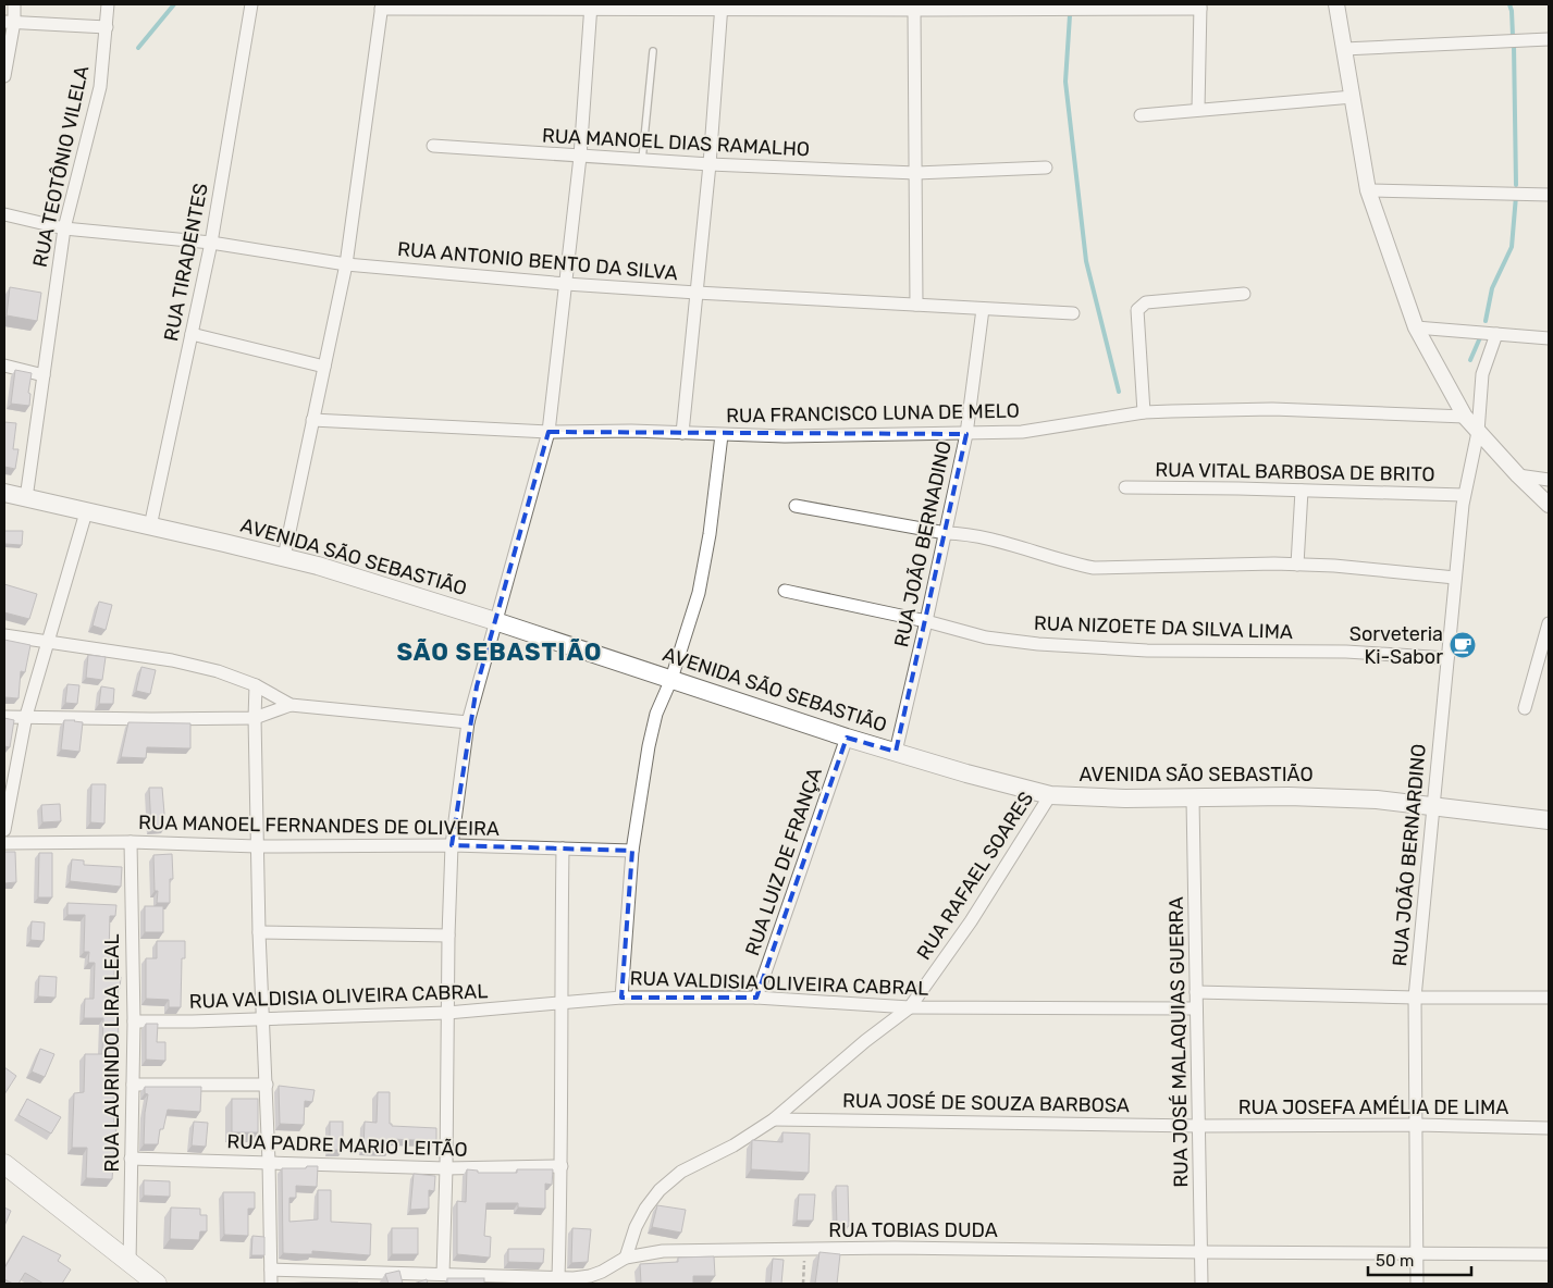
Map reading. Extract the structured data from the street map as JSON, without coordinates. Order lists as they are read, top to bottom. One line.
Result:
{"streets":{"main road":["AVENIDA SÃO SEBASTIÃO"],"street":["RUA MANOEL DIAS RAMALHO","RUA TEOTÔNIO VILELA","RUA ANTONIO BENTO DA SILVA","RUA TIRADENTES","RUA FRANCISCO LUNA DE MELO","RUA VITAL BARBOSA DE BRITO","RUA JOÃO BERNADINO","RUA NIZOETE DA SILVA LIMA","RUA MANOEL FERNANDES DE OLIVEIRA","RUA JOÃO BERNARDINO","RUA LUIZ DE FRANÇA","RUA RAFAEL SOARES","RUA VALDISIA OLIVEIRA CABRAL","RUA JOSÉ MALAQUIAS GUERRA","RUA LAURINDO LIRA LEAL","RUA JOSÉ DE SOUZA BARBOSA","RUA JOSEFA AMÉLIA DE LIMA","RUA PADRE MARIO LEITÃO","RUA TOBIAS DUDA"]},"crossings":[["RUA TEOTÔNIO VILELA","RUA ANTONIO BENTO DA SILVA"],["RUA TEOTÔNIO VILELA","AVENIDA SÃO SEBASTIÃO"],["RUA ANTONIO BENTO DA SILVA","RUA TIRADENTES"],["RUA ANTONIO BENTO DA SILVA","RUA JOÃO BERNADINO"],["RUA TIRADENTES","AVENIDA SÃO SEBASTIÃO"],["RUA FRANCISCO LUNA DE MELO","RUA JOÃO BERNADINO"],["RUA VITAL BARBOSA DE BRITO","RUA JOÃO BERNARDINO"],["RUA JOÃO BERNADINO","AVENIDA SÃO SEBASTIÃO"],["RUA JOÃO BERNADINO","RUA NIZOETE DA SILVA LIMA"],["AVENIDA SÃO SEBASTIÃO","RUA JOÃO BERNARDINO"],["AVENIDA SÃO SEBASTIÃO","RUA LUIZ DE FRANÇA"],["AVENIDA SÃO SEBASTIÃO","RUA RAFAEL SOARES"],["AVENIDA SÃO SEBASTIÃO","RUA JOSÉ MALAQUIAS GUERRA"],["RUA NIZOETE DA SILVA LIMA","RUA JOÃO BERNARDINO"],["RUA MANOEL FERNANDES DE OLIVEIRA","RUA LAURINDO LIRA LEAL"],["RUA JOÃO BERNARDINO","RUA JOSEFA AMÉLIA DE LIMA"],["RUA JOÃO BERNARDINO","RUA TOBIAS DUDA"],["RUA LUIZ DE FRANÇA","RUA VALDISIA OLIVEIRA CABRAL"],["RUA RAFAEL SOARES","RUA VALDISIA OLIVEIRA CABRAL"],["RUA RAFAEL SOARES","RUA JOSÉ DE SOUZA BARBOSA"],["RUA RAFAEL SOARES","RUA TOBIAS DUDA"],["RUA VALDISIA OLIVEIRA CABRAL","RUA JOSÉ MALAQUIAS GUERRA"],["RUA VALDISIA OLIVEIRA CABRAL","RUA LAURINDO LIRA LEAL"],["RUA JOSÉ MALAQUIAS GUERRA","RUA JOSÉ DE SOUZA BARBOSA"],["RUA JOSÉ MALAQUIAS GUERRA","RUA JOSEFA AMÉLIA DE LIMA"],["RUA JOSÉ MALAQUIAS GUERRA","RUA TOBIAS DUDA"],["RUA LAURINDO LIRA LEAL","RUA PADRE MARIO LEITÃO"],["RUA JOSÉ DE SOUZA BARBOSA","RUA JOSEFA AMÉLIA DE LIMA"]],"districts":["SÃO SEBASTIÃO"],"places":{"cafe":["Sorveteria Ki-Sabor"]},"scale_bar":"50 m"}
